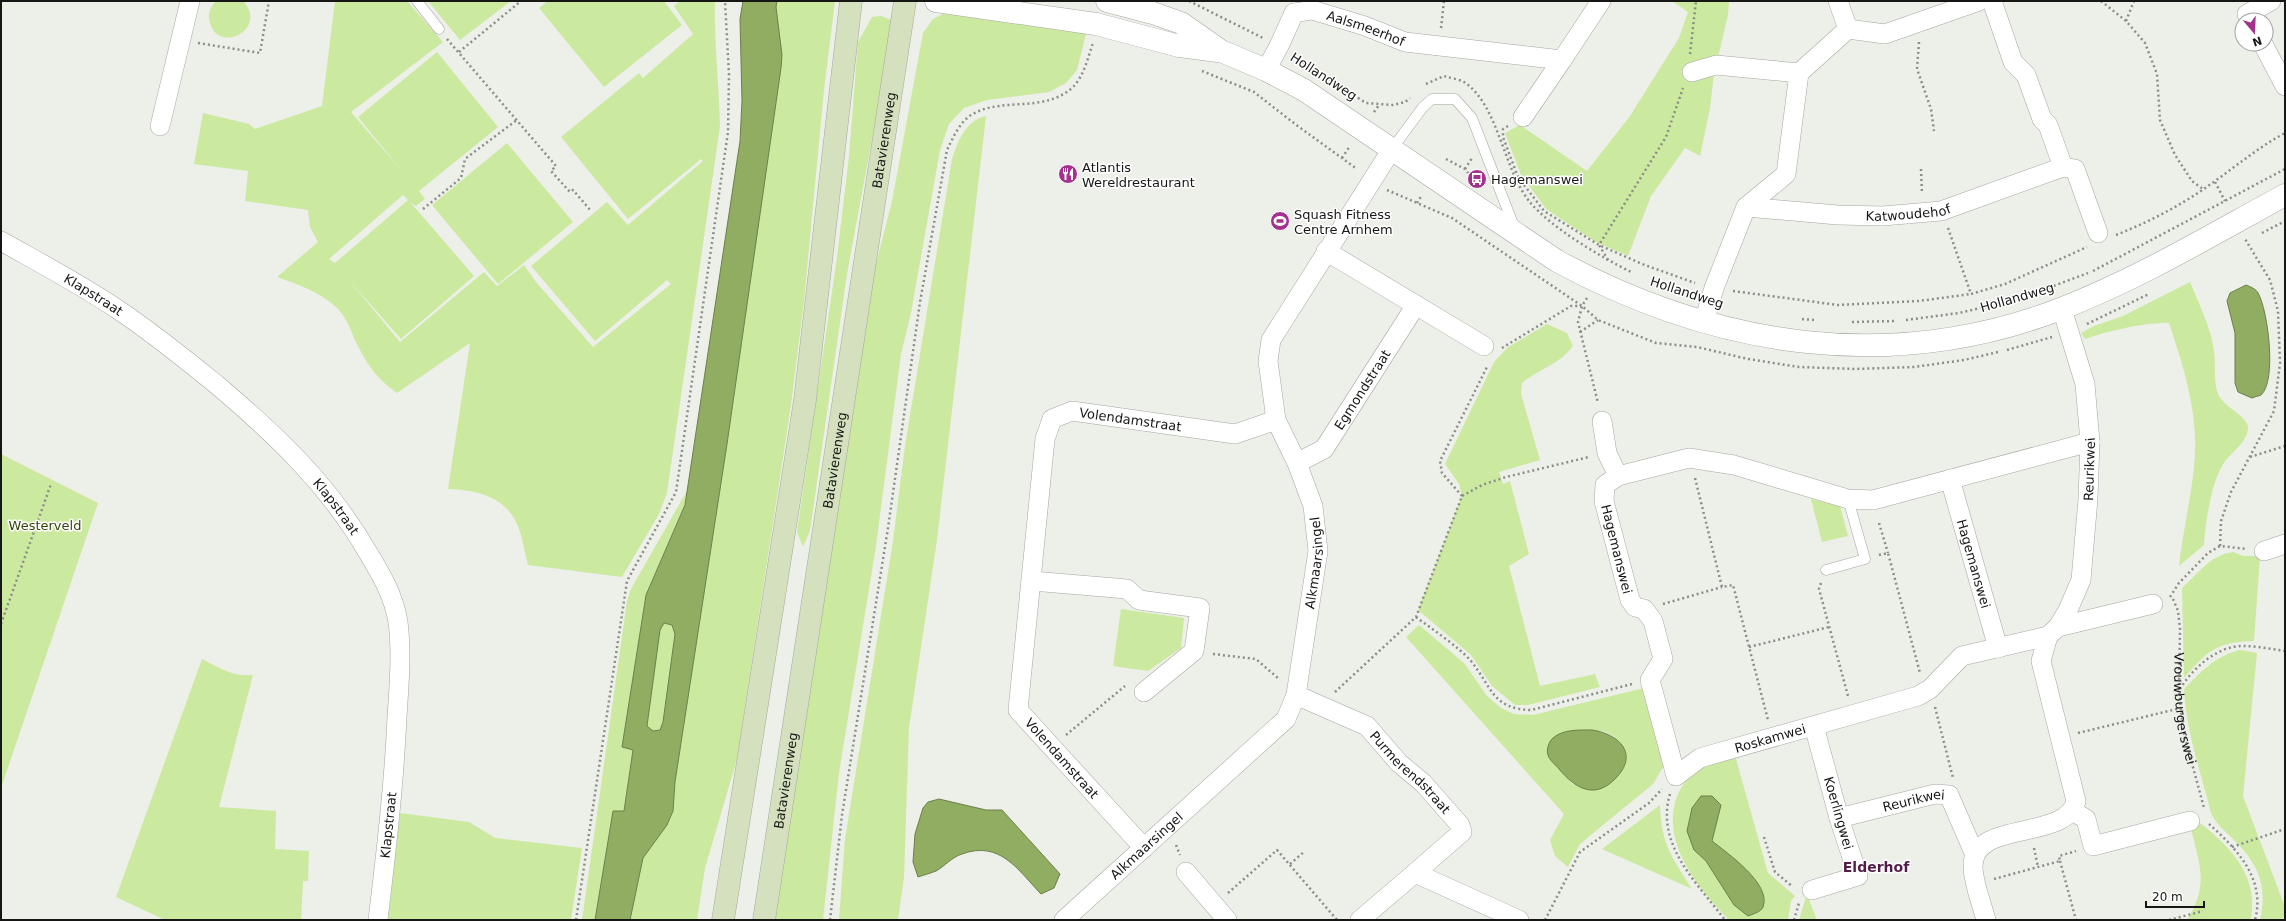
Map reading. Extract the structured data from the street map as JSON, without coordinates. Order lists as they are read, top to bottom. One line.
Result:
{"streets":{"main road":["Batavierenweg"],"street":["Aalsmeerhof","Hollandweg","Katwoudehof","Klapstraat","Egmondstraat","Volendamstraat","Reurikwei","Hagemanswei","Alkmaarsingel","Roskamwei","Purmerendstraat","Koerlingwei"],"path":["Vrouwburgerswei"]},"crossings":[["Aalsmeerhof","Hollandweg"],["Hollandweg","Reurikwei"],["Hollandweg","Alkmaarsingel"],["Egmondstraat","Alkmaarsingel"],["Volendamstraat","Alkmaarsingel"],["Reurikwei","Roskamwei"],["Reurikwei","Koerlingwei"],["Hagemanswei","Roskamwei"],["Alkmaarsingel","Purmerendstraat"],["Roskamwei","Koerlingwei"]],"districts":["Elderhof"],"parks":["Westerveld"],"places":{"restaurant":["Atlantis Wereldrestaurant"],"bus stop":["Hagemanswei"],"sports":["Squash Fitness Centre Arnhem"]},"scale_bar":"20 m","north":"bottom"}
